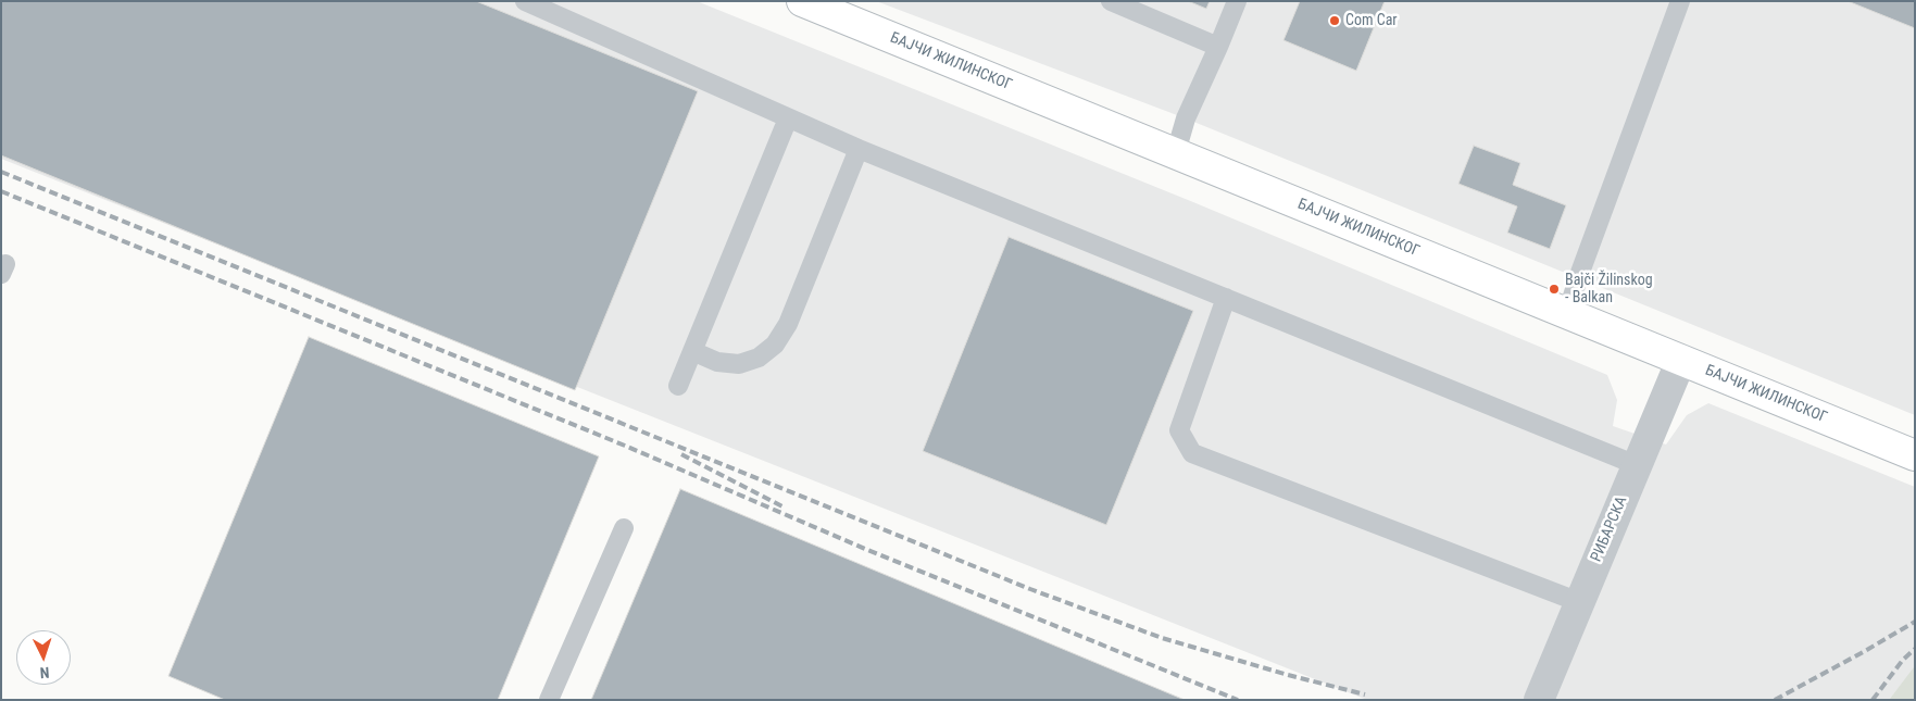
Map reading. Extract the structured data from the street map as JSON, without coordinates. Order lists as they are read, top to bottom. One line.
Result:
{"streets":{"street":["БАЈЧИ ЖИЛИНСКОГ","РИБАРСКА"]},"crossings":[["БАЈЧИ ЖИЛИНСКОГ","РИБАРСКА"]],"places":["Com Car","Bajči Žilinskog - Balkan"],"north":"bottom"}
